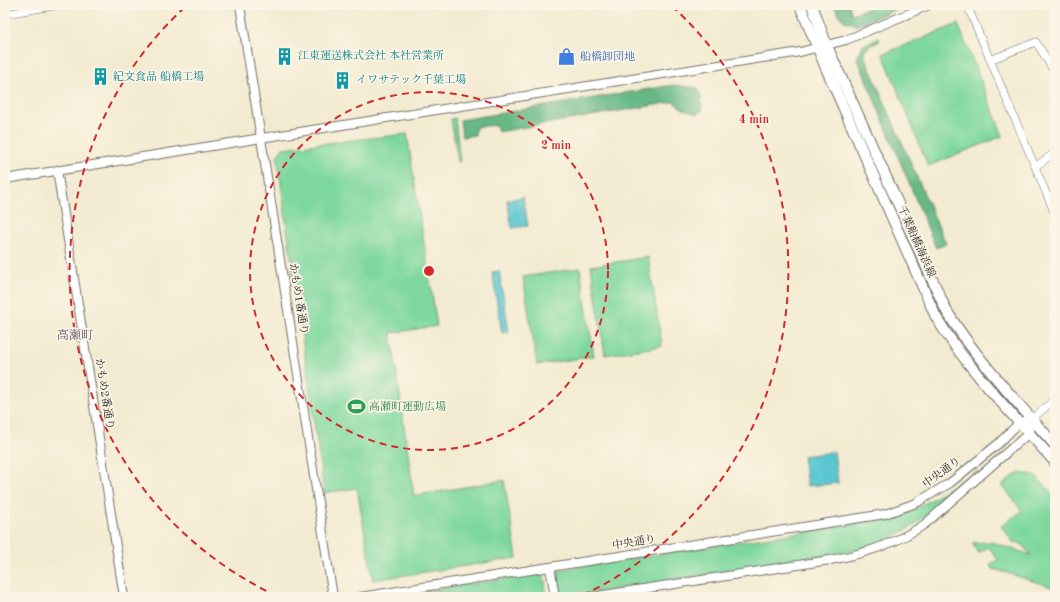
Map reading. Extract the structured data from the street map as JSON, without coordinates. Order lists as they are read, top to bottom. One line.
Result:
{"streets":{"main road":["千葉船橋海浜線"],"street":["かもめ1番通り","かもめ2番通り","中央通り"]},"crossings":[["千葉船橋海浜線","中央通り"]],"districts":["高瀬町"],"places":{"building":["江東運送株式会社 本社営業所","紀文食品 船橋工場","イワサテック千葉工場"],"shop":["船橋卸団地"],"sports":["高瀬町運動広場"]},"rings":["4 min","2 min"]}
